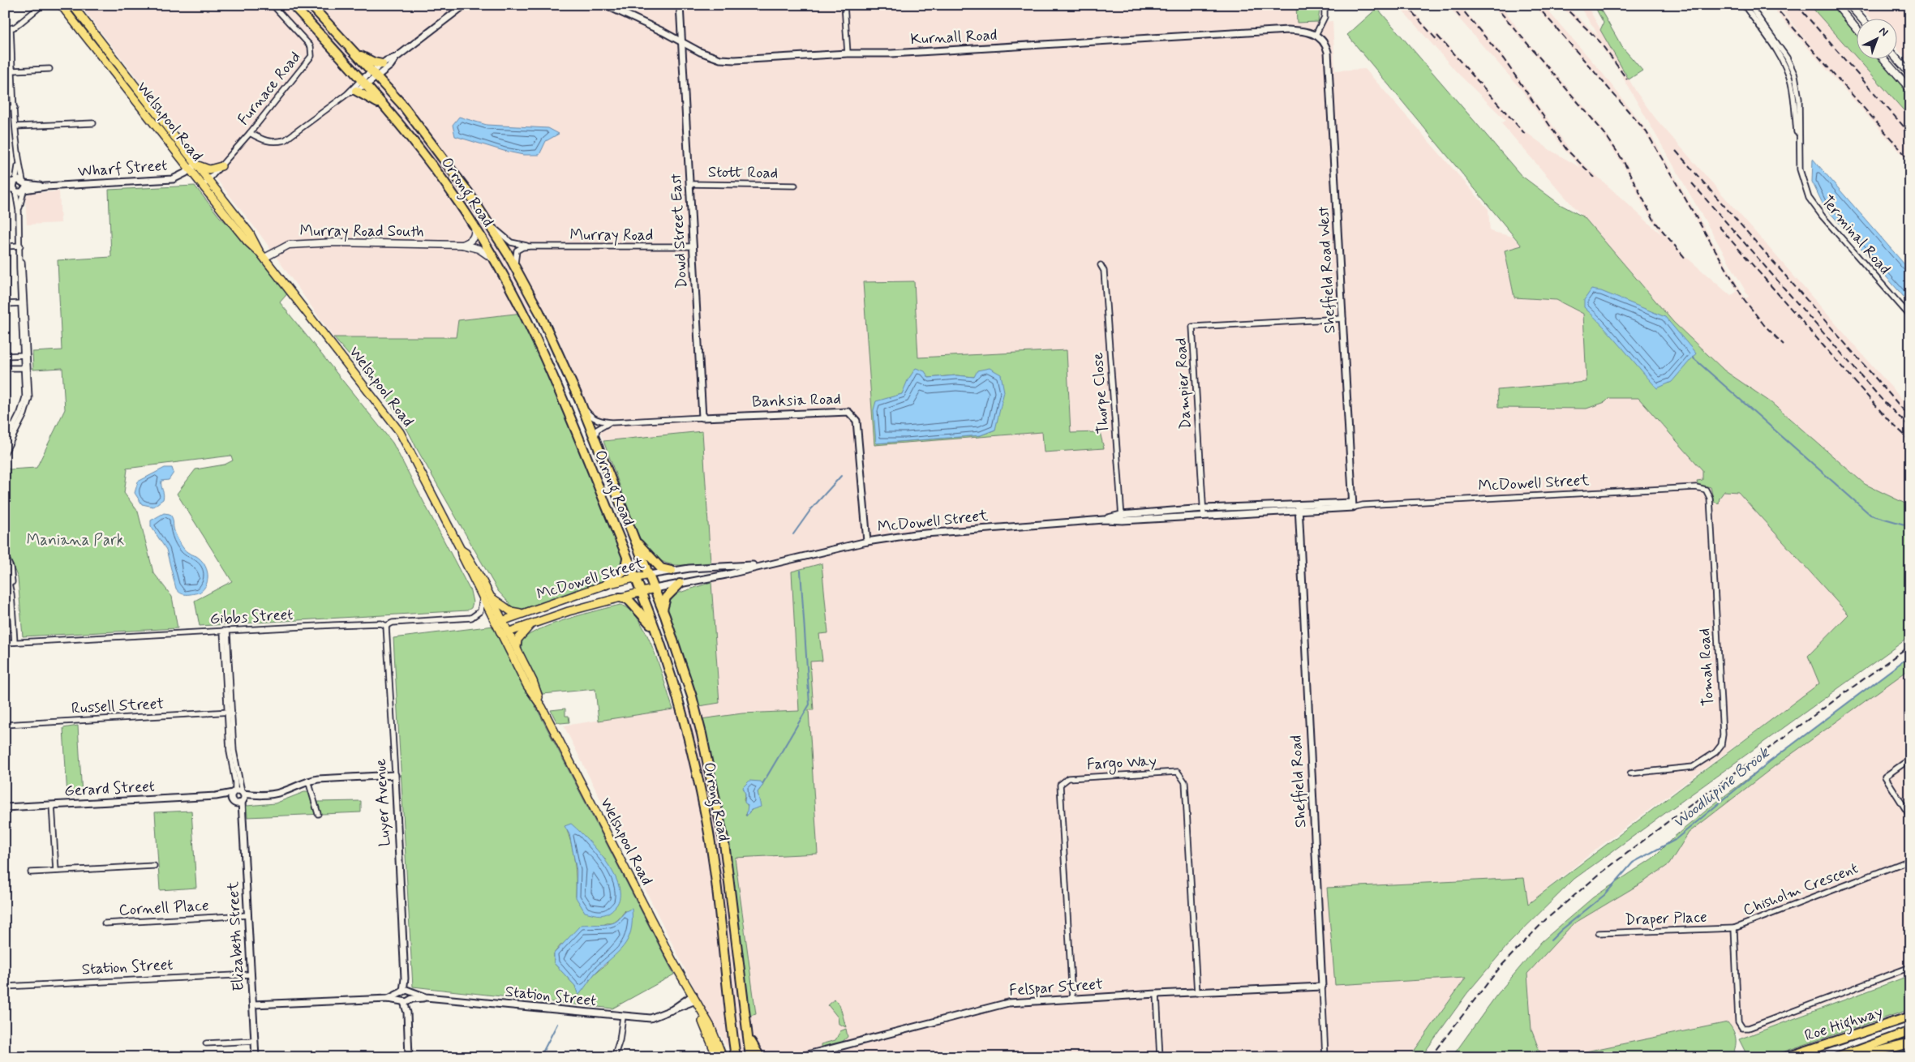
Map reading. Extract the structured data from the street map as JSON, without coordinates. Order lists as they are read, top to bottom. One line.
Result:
{"streets":{"highway":["Orrong Road","Roe Highway"],"main road":["Welshpool Road","Murray Road South","McDowell Street"],"street":["Kurnall Road","Furnace Road","Wharf Street","Stott Road","Dowd Street East","Murray Road","Terminal Road","Sheffield Road West","Dampier Road","Thorpe Close","Banksia Road","Gibbs Street","Tomah Road","Russell Street","Fargo Way","Sheffield Road","Gerard Street","Luyer Avenue","Chisholm Crescent","Cornell Place","Draper Place","Elizabeth Street","Station Street","Felspar Street"]},"crossings":[["Kurnall Road","Dowd Street East"],["Kurnall Road","Sheffield Road West"],["Furnace Road","Welshpool Road"],["Welshpool Road","Wharf Street"],["Welshpool Road","Murray Road South"],["Welshpool Road","McDowell Street"],["Welshpool Road","Gibbs Street"],["Welshpool Road","Station Street"],["Stott Road","Dowd Street East"],["Orrong Road","Murray Road South"],["Orrong Road","Murray Road"],["Orrong Road","Banksia Road"],["Orrong Road","McDowell Street"],["Dowd Street East","Murray Road"],["Dowd Street East","Banksia Road"],["Sheffield Road West","Dampier Road"],["Sheffield Road West","McDowell Street"],["Dampier Road","McDowell Street"],["Thorpe Close","McDowell Street"],["Banksia Road","McDowell Street"],["McDowell Street","Tomah Road"],["McDowell Street","Sheffield Road"],["Gibbs Street","Luyer Avenue"],["Fargo Way","Felspar Street"],["Sheffield Road","Felspar Street"],["Gerard Street","Elizabeth Street"],["Luyer Avenue","Station Street"],["Chisholm Crescent","Draper Place"],["Cornell Place","Elizabeth Street"],["Elizabeth Street","Station Street"]],"water":["Woodlupine Brook"],"parks":["Maniana Park"],"north":"top right"}
